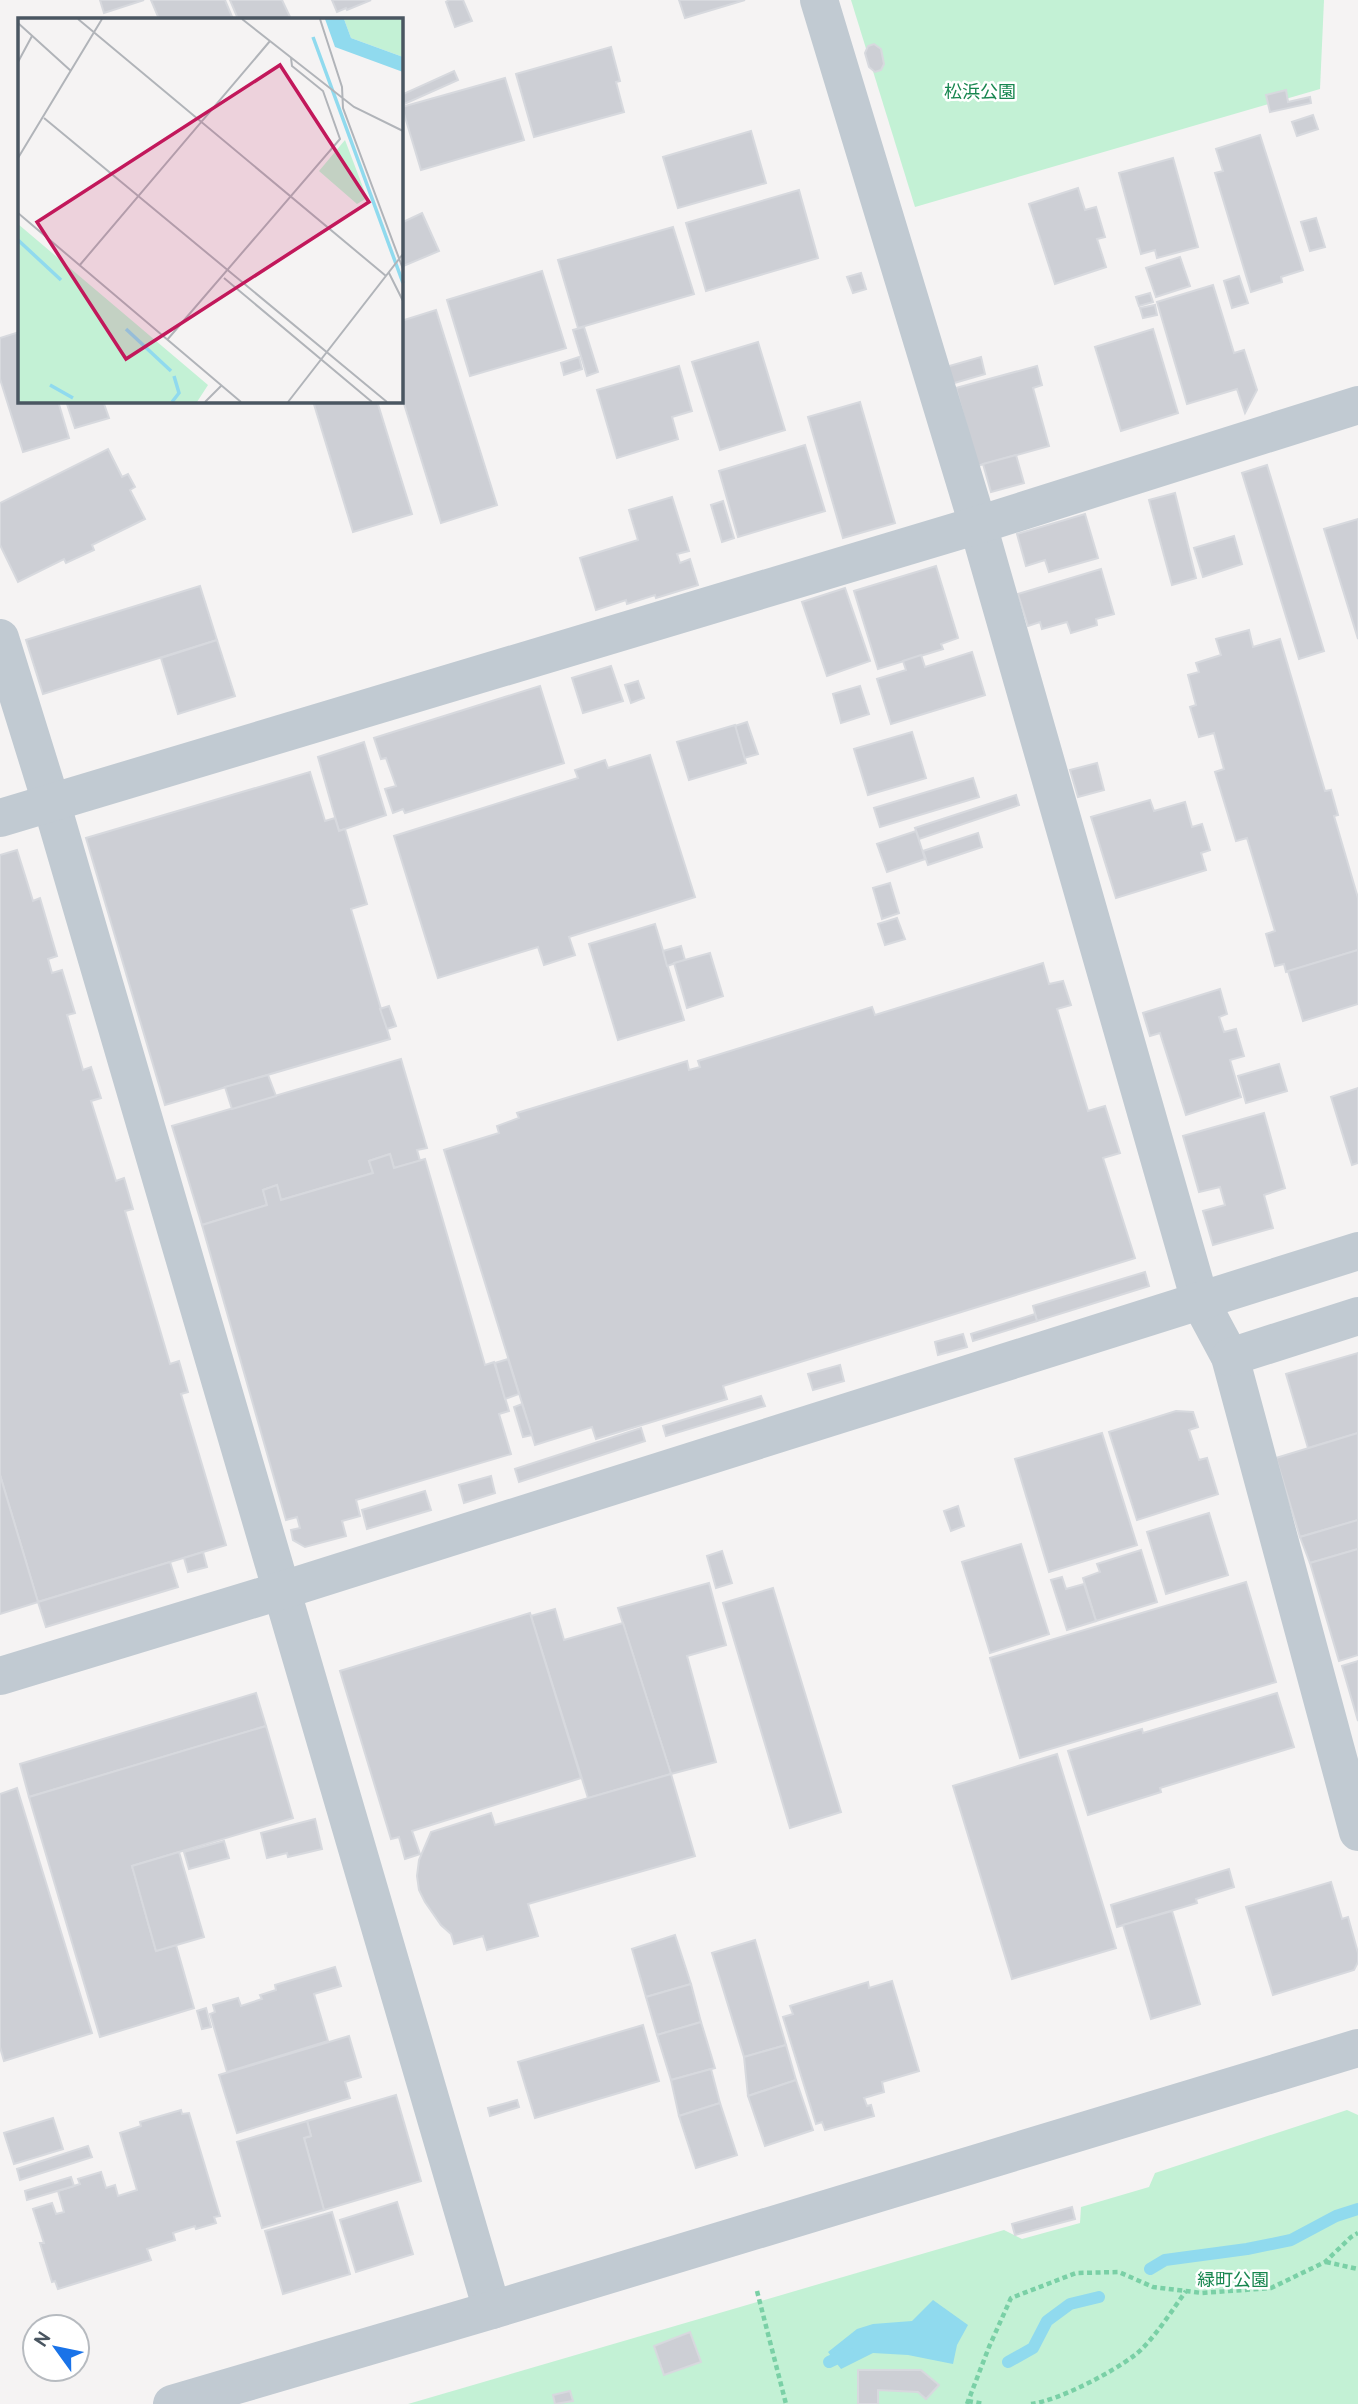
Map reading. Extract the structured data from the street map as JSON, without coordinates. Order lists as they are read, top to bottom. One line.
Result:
{"parks":["松浜公園","緑町公園"],"north":"top left"}
